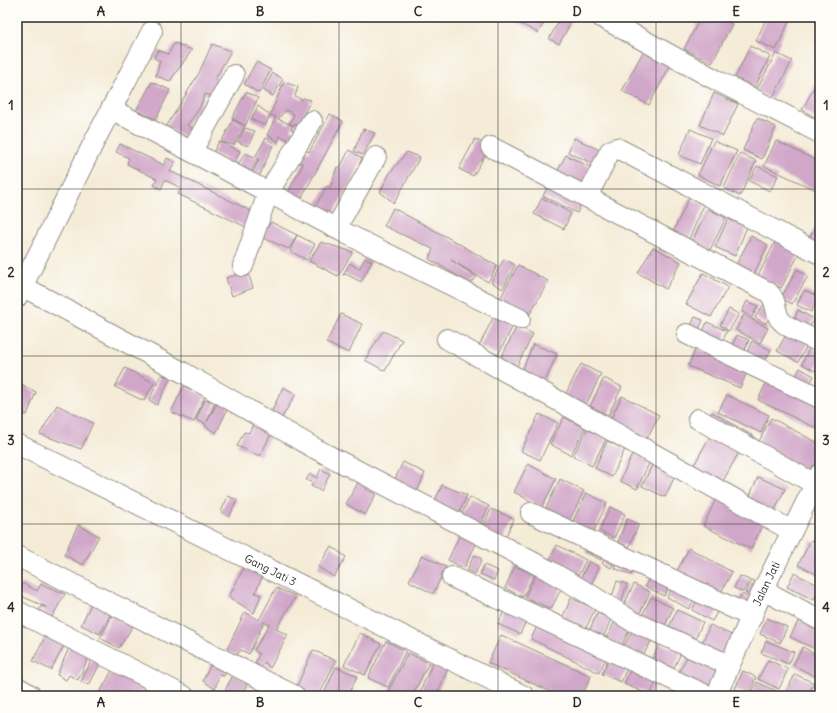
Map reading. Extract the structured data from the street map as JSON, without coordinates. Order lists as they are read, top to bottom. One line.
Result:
{"streets":{"street":["Gang Jati 3","Jalan Jati"]},"grid":{"columns":["A","B","C","D","E"],"rows":["1","2","3","4"]}}
